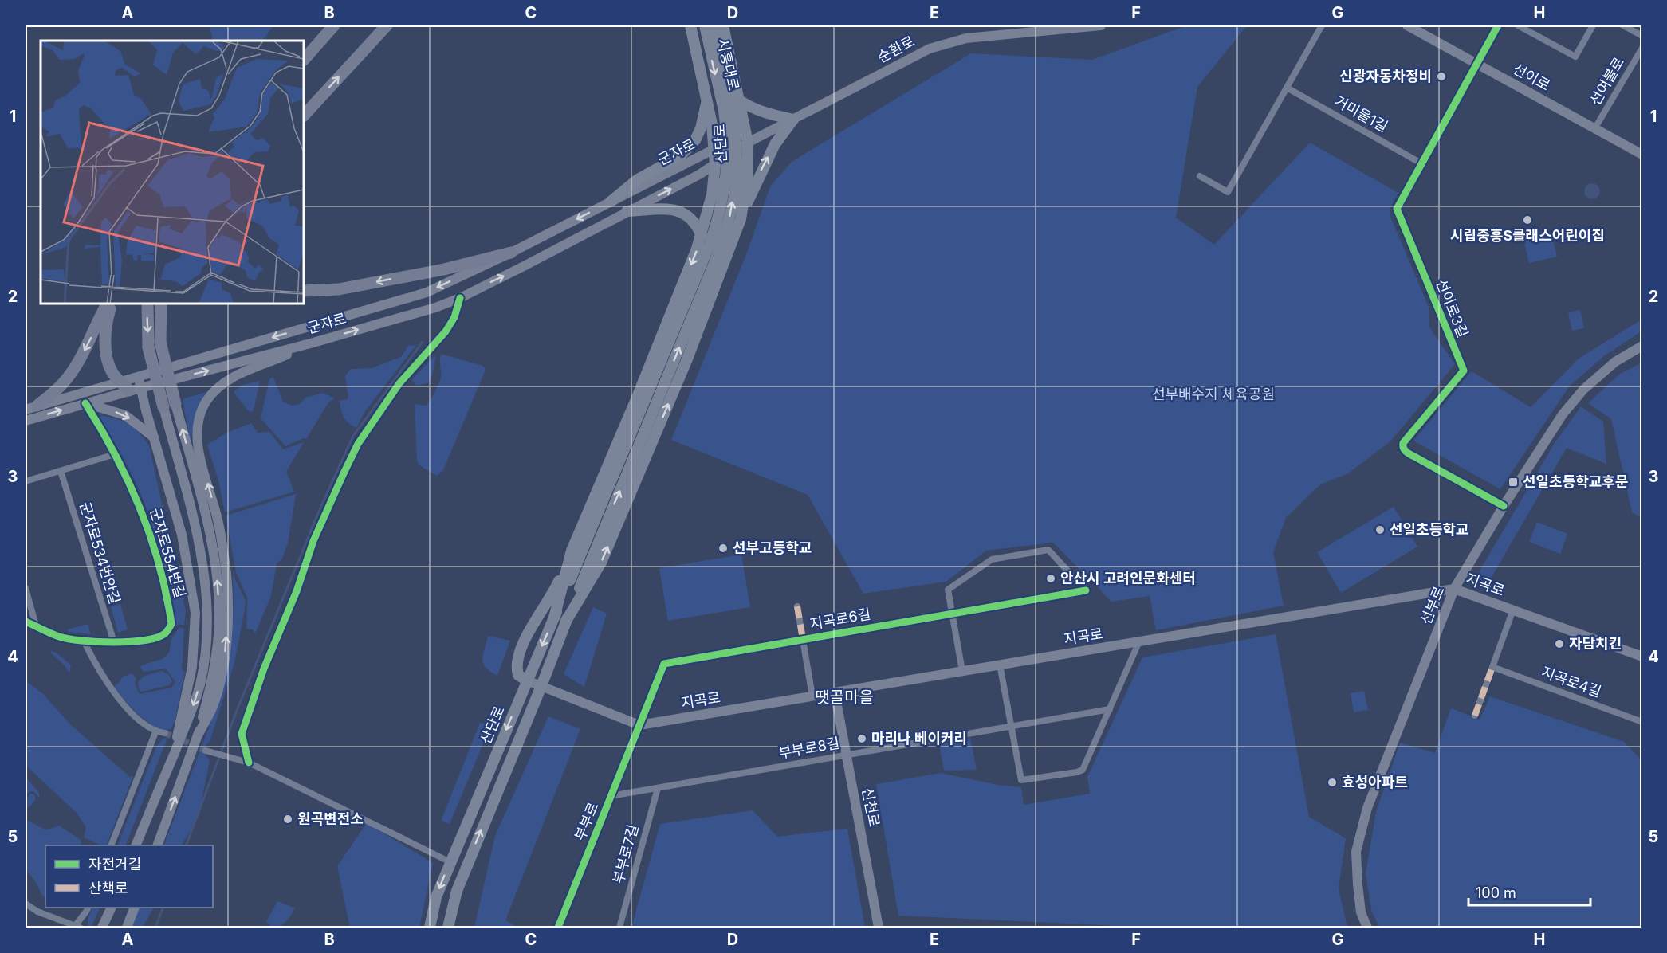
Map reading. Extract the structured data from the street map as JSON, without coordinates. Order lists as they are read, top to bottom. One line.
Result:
{"streets":{"main road":["순환로","시흥대로","선이로","산단로","군자로","지곡로","선부로","신천로"],"street":["선여불로","거미울1길","선이로3길","군자로534번안길","군자로554번길","지곡로6길","지곡로4길","부부로8길","부부로","부부로7길"]},"crossings":[["순환로","군자로"],["시흥대로","산단로"],["선이로","선여불로"],["선이로","선이로3길"],["거미울1길","선이로3길"],["군자로","군자로554번길"],["선이로3길","선부로"],["군자로534번안길","군자로554번길"],["지곡로","선부로"],["지곡로","지곡로6길"],["지곡로","신천로"],["지곡로","부부로"],["지곡로6길","부부로"],["부부로8길","신천로"],["부부로8길","부부로"],["부부로8길","부부로7길"]],"districts":["땟골마을"],"parks":["선부배수지 체육공원"],"places":{"other":["신광자동차정비","시립중흥S클래스어린이집","선일초등학교","선부고등학교","안산시 고려인문화센터","자담치킨","마리나 베이커리","효성아파트","원곡변전소"],"transit":["선일초등학교후문"]},"legend":["자전거길","산책로"],"scale_bar":"100 m","grid":{"columns":["A","B","C","D","E","F","G","H"],"rows":["1","2","3","4","5"]}}
